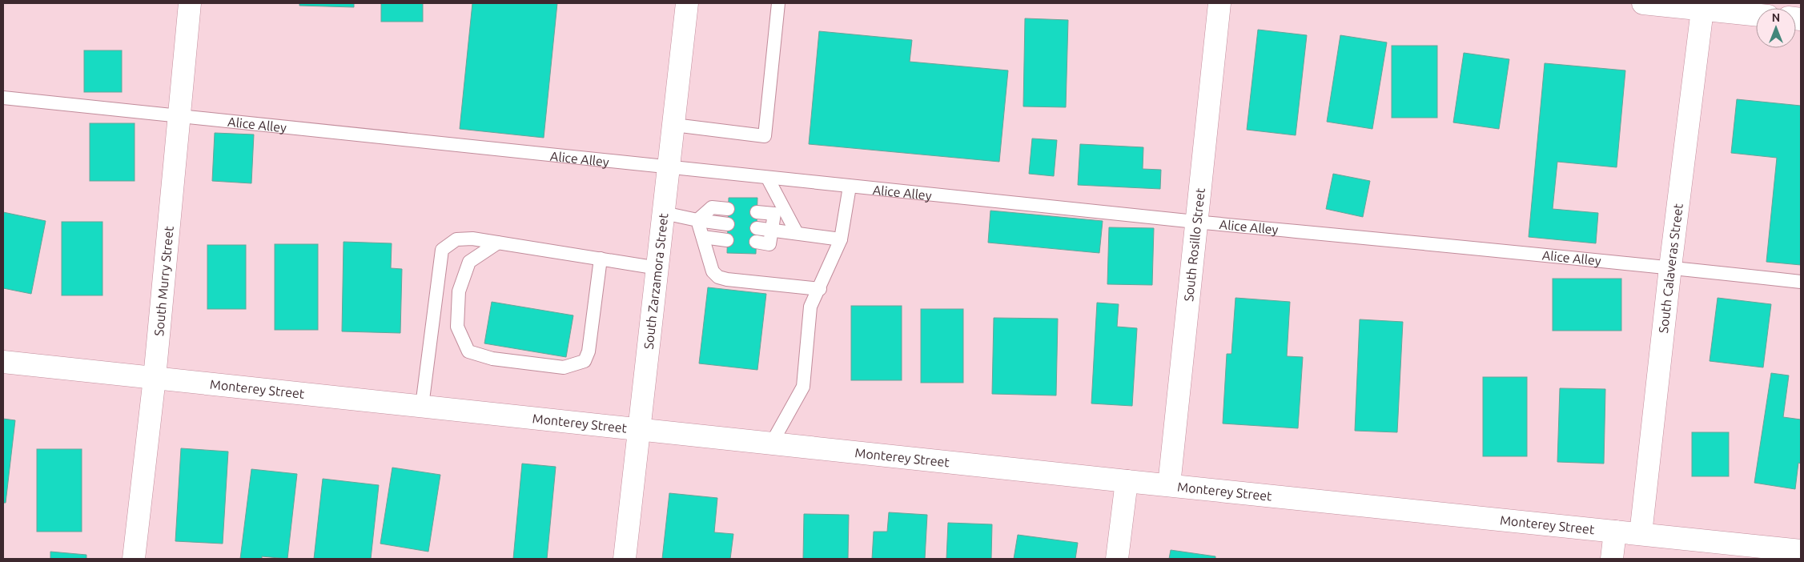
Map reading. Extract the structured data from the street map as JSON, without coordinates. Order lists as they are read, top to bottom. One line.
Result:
{"streets":{"street":["South Rosillo Street","South Calaveras Street","South Murry Street","South Zarzamora Street","Monterey Street"],"lane":["Alice Alley"]},"crossings":[["Alice Alley","South Rosillo Street"],["Alice Alley","South Calaveras Street"],["Alice Alley","South Murry Street"],["Alice Alley","South Zarzamora Street"],["South Rosillo Street","Monterey Street"],["South Calaveras Street","Monterey Street"],["South Murry Street","Monterey Street"],["South Zarzamora Street","Monterey Street"]],"north":"top"}
